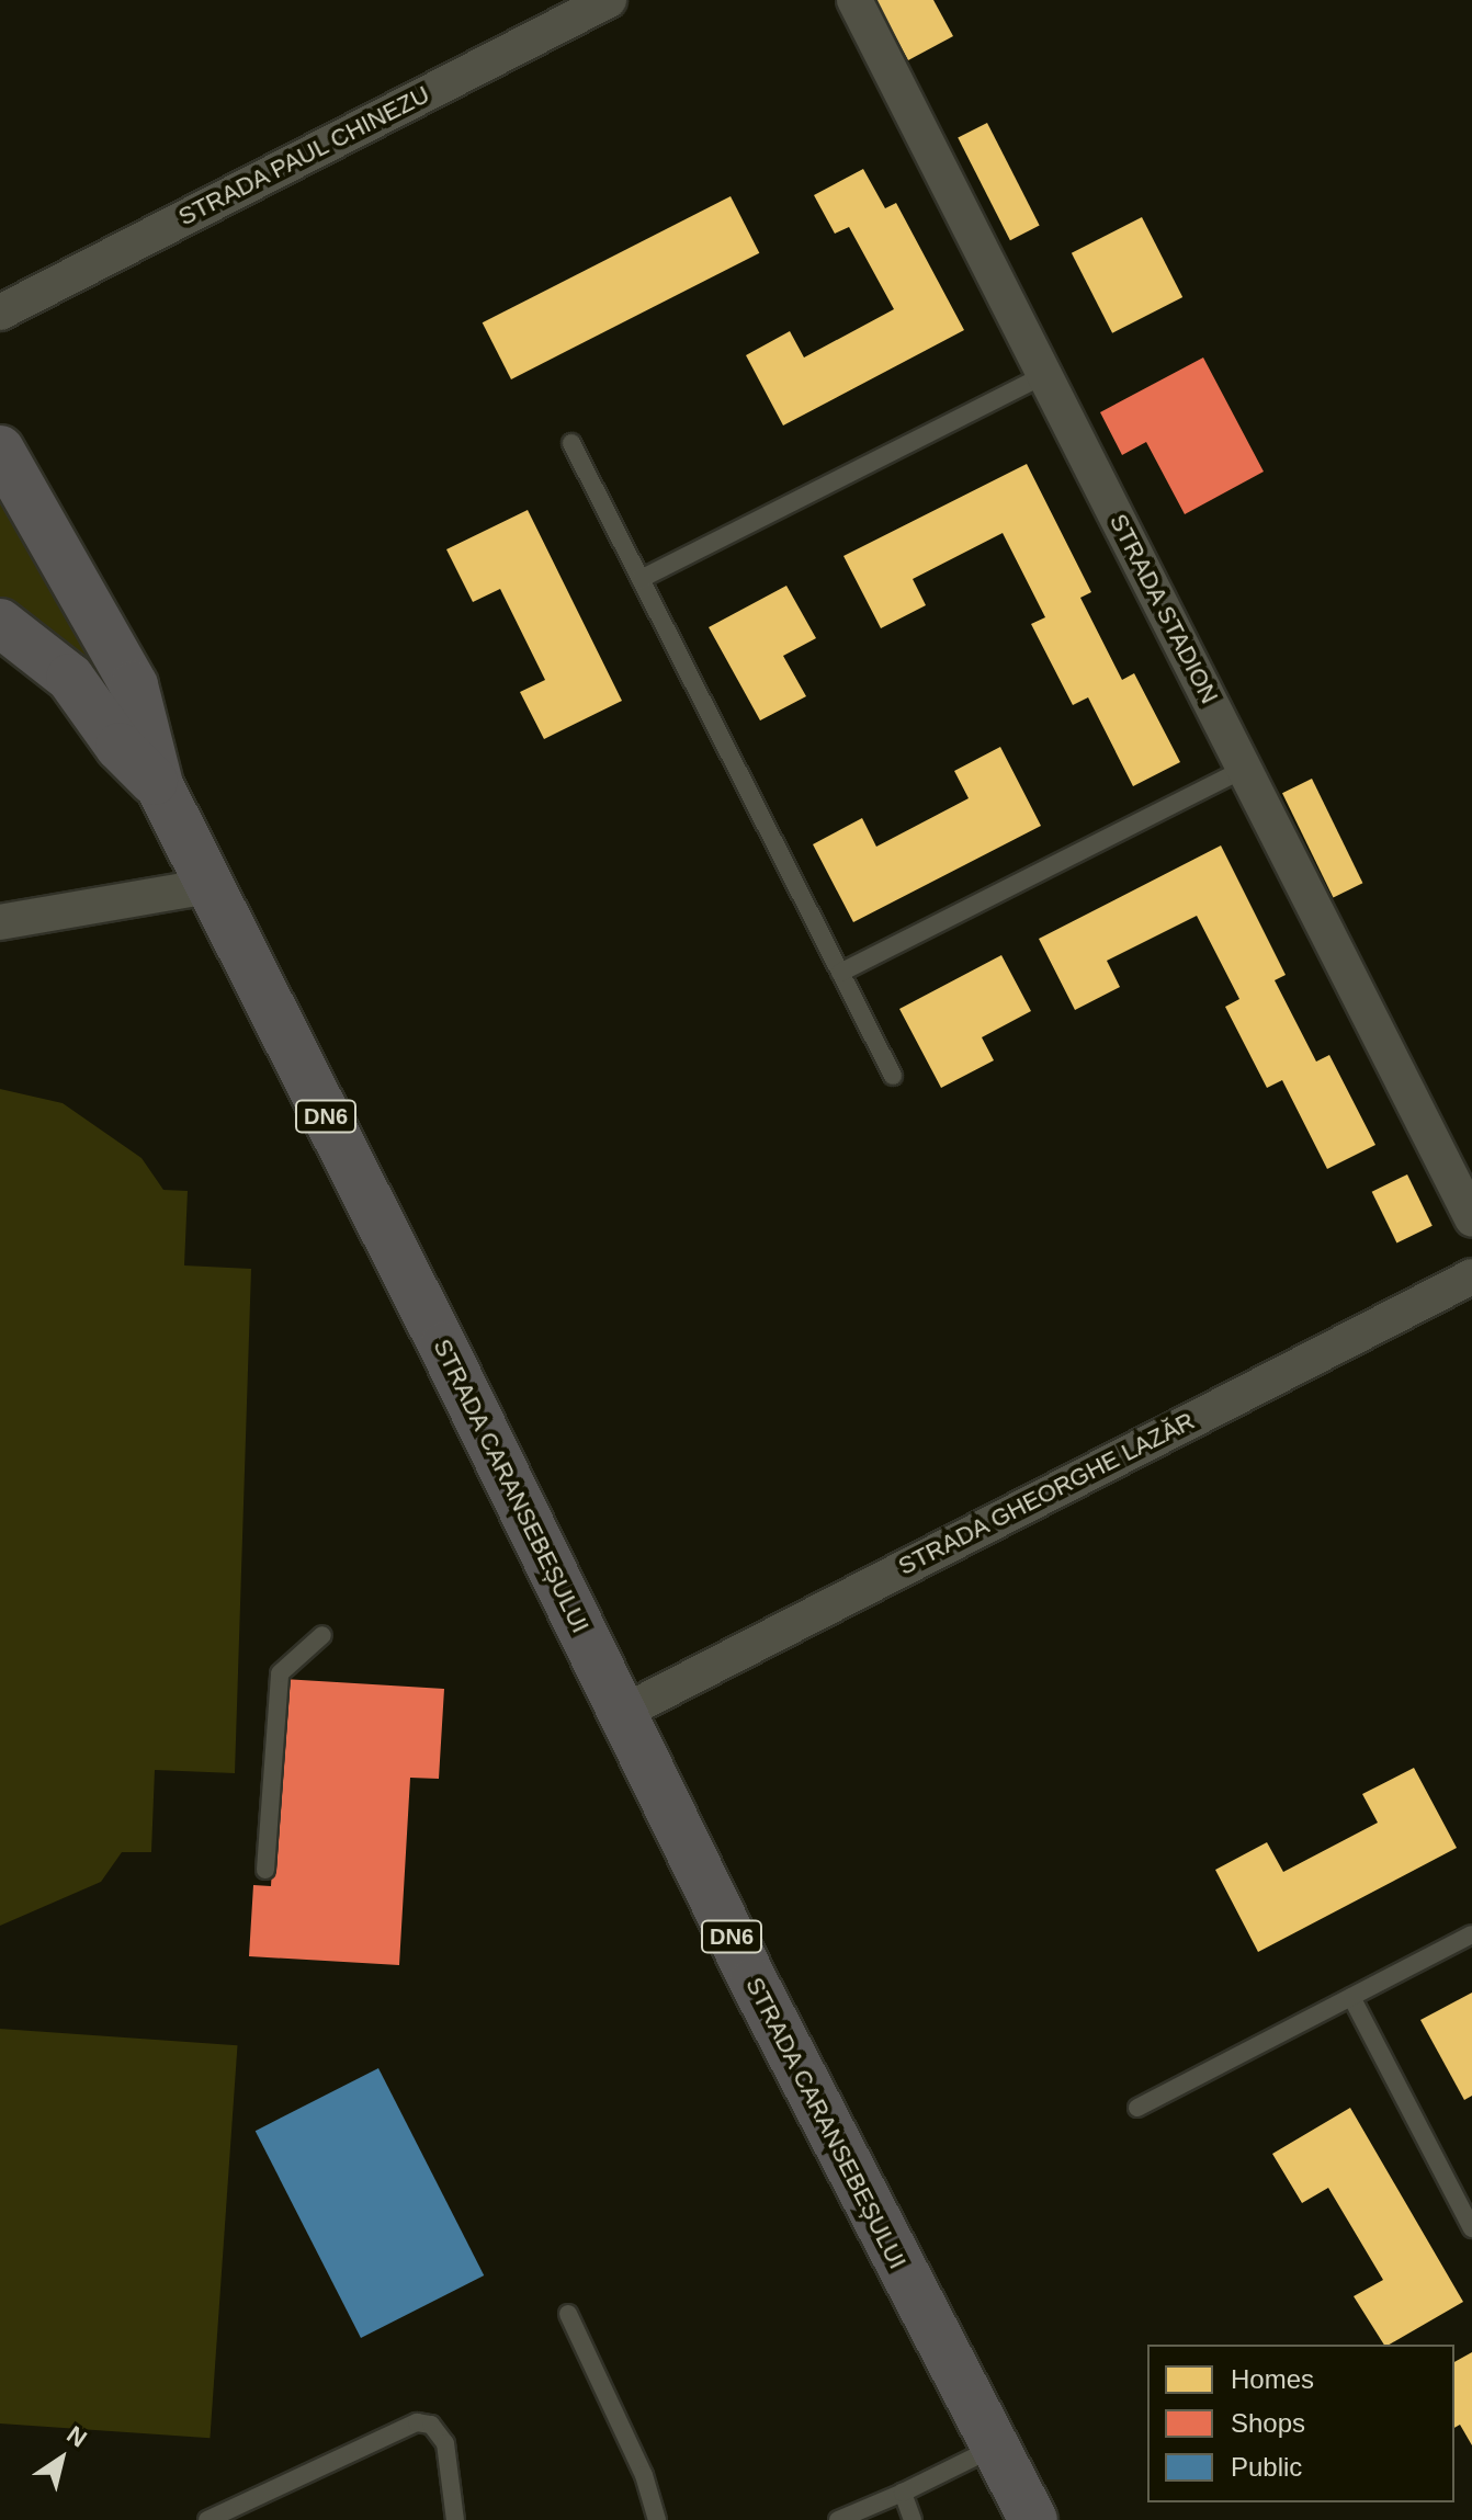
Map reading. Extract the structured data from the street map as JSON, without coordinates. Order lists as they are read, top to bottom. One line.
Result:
{"streets":{"main road":["DN6","STRADA CARANSEBEȘULUI"],"street":["STRADA PAUL CHINEZU","STRADA STADION","STRADA GHEORGHE LAZĂR"]},"crossings":[["DN6","STRADA CARANSEBEȘULUI"],["STRADA CARANSEBEȘULUI","STRADA GHEORGHE LAZĂR"]],"legend":["Homes","Shops","Public"],"north":"top right"}
